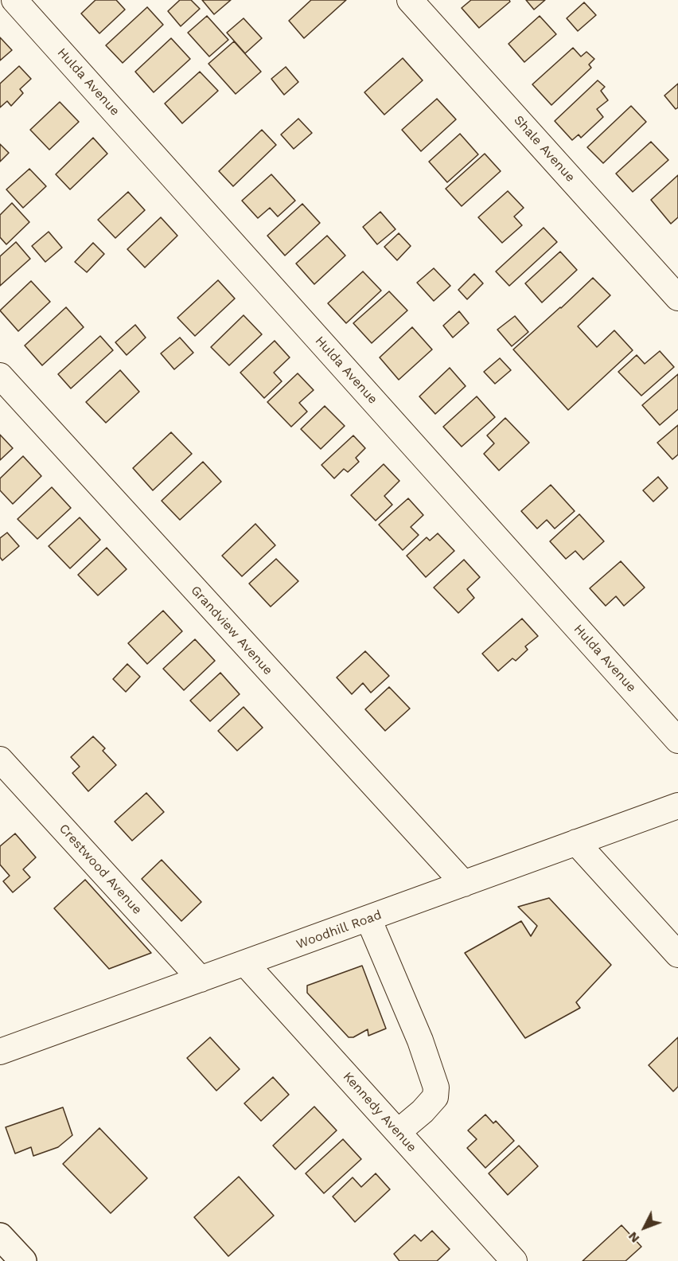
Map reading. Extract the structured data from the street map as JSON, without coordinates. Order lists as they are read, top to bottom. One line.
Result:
{"streets":{"street":["Hulda Avenue","Shale Avenue","Grandview Avenue","Crestwood Avenue","Woodhill Road","Kennedy Avenue"]},"crossings":[["Grandview Avenue","Woodhill Road"],["Crestwood Avenue","Woodhill Road"],["Woodhill Road","Kennedy Avenue"]],"north":"bottom left"}
